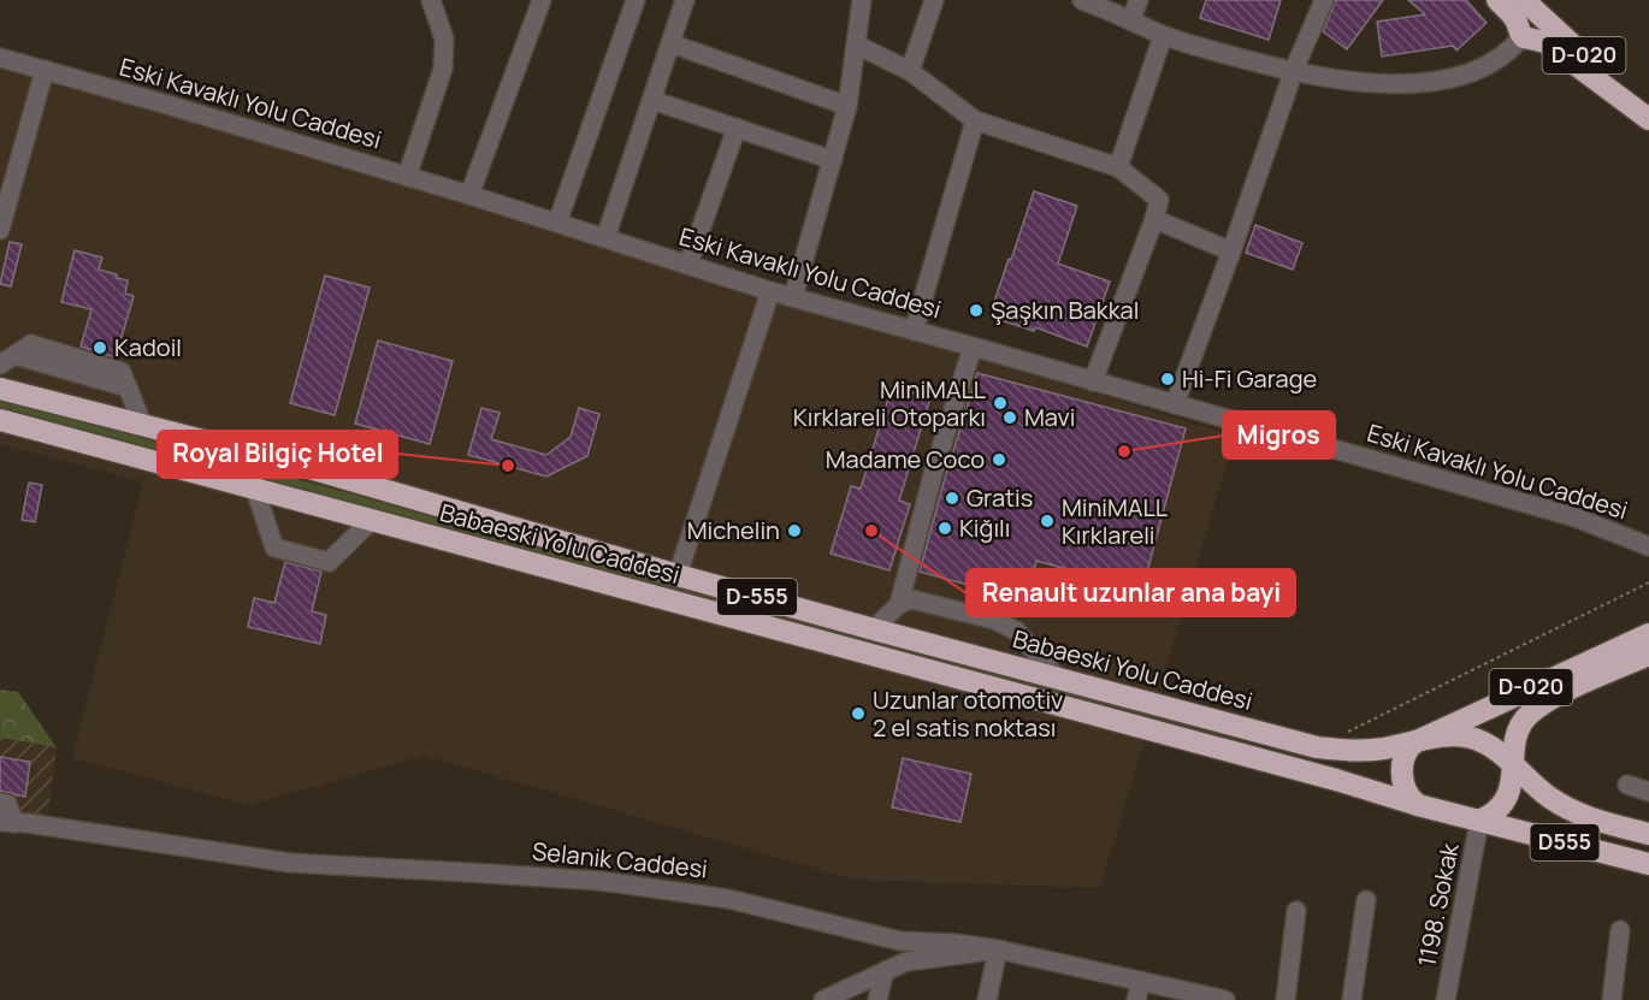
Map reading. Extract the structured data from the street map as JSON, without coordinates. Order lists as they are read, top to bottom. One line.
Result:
{"streets":{"highway":["D-020","Babaeski Yolu Caddesi","D-555","D555"],"street":["Eski Kavaklı Yolu Caddesi","Selanik Caddesi","1198. Sokak"]},"crossings":[["D-020","Babaeski Yolu Caddesi"],["D-020","1198. Sokak"],["Babaeski Yolu Caddesi","1198. Sokak"]],"places":["Şaşkın Bakkal","Kadoil","Hi-Fi Garage","MiniMALL Kırklareli Otoparkı","Mavi","Migros","Madame Coco","Royal Bilgiç Hotel","Gratis","MiniMALL Kırklareli","Kiğılı","Michelin","Renault uzunlar ana bayi","Uzunlar otomotiv 2 el satis noktası"]}
